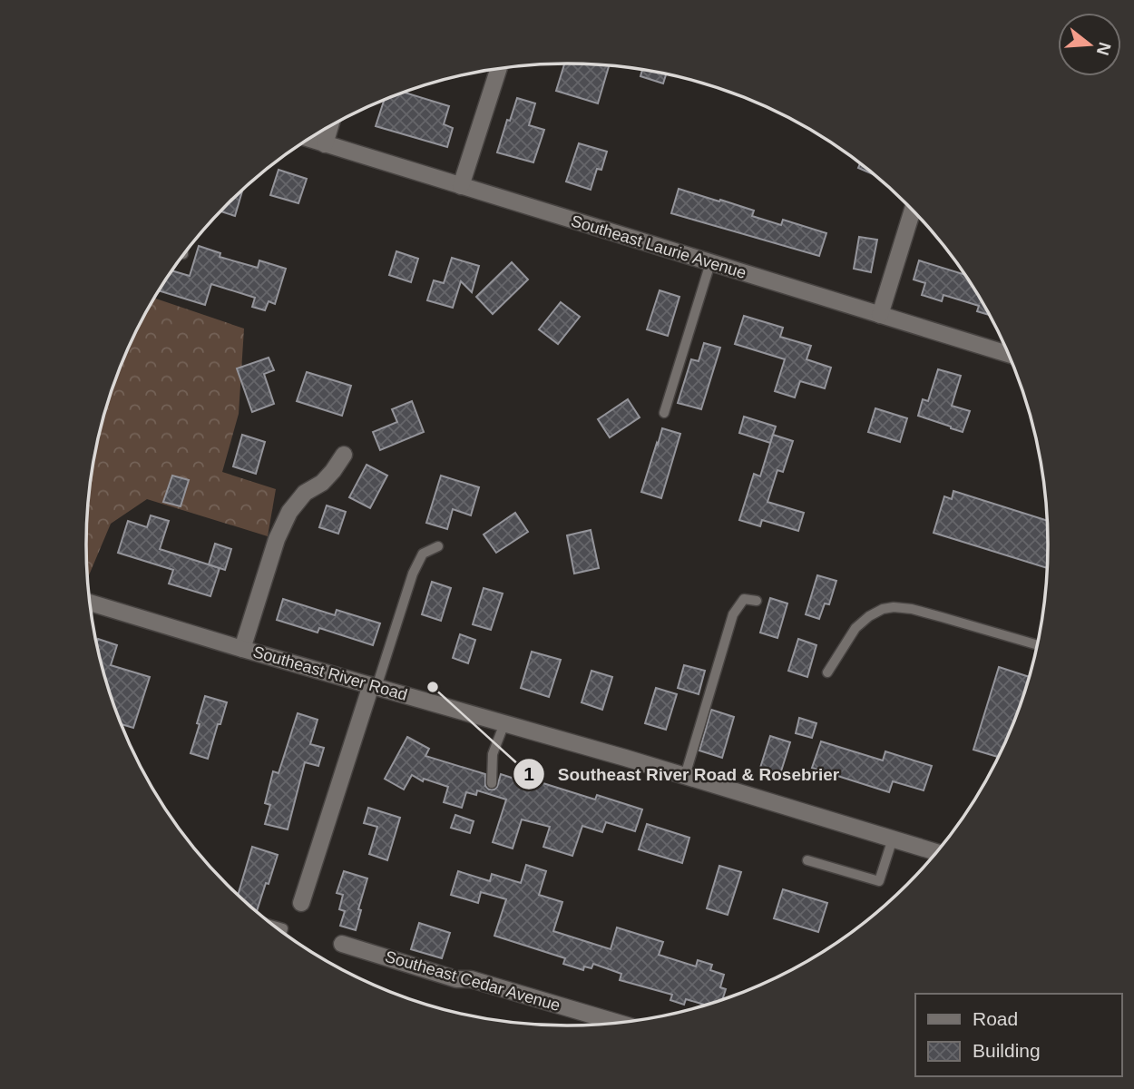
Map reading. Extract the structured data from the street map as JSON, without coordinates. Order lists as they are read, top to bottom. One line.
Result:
{"streets":{"street":["Southeast Laurie Avenue","Southeast River Road","Southeast Cedar Avenue"]},"places":["Southeast River Road & Rosebrier"],"legend":["Road","Building"],"north":"right"}
